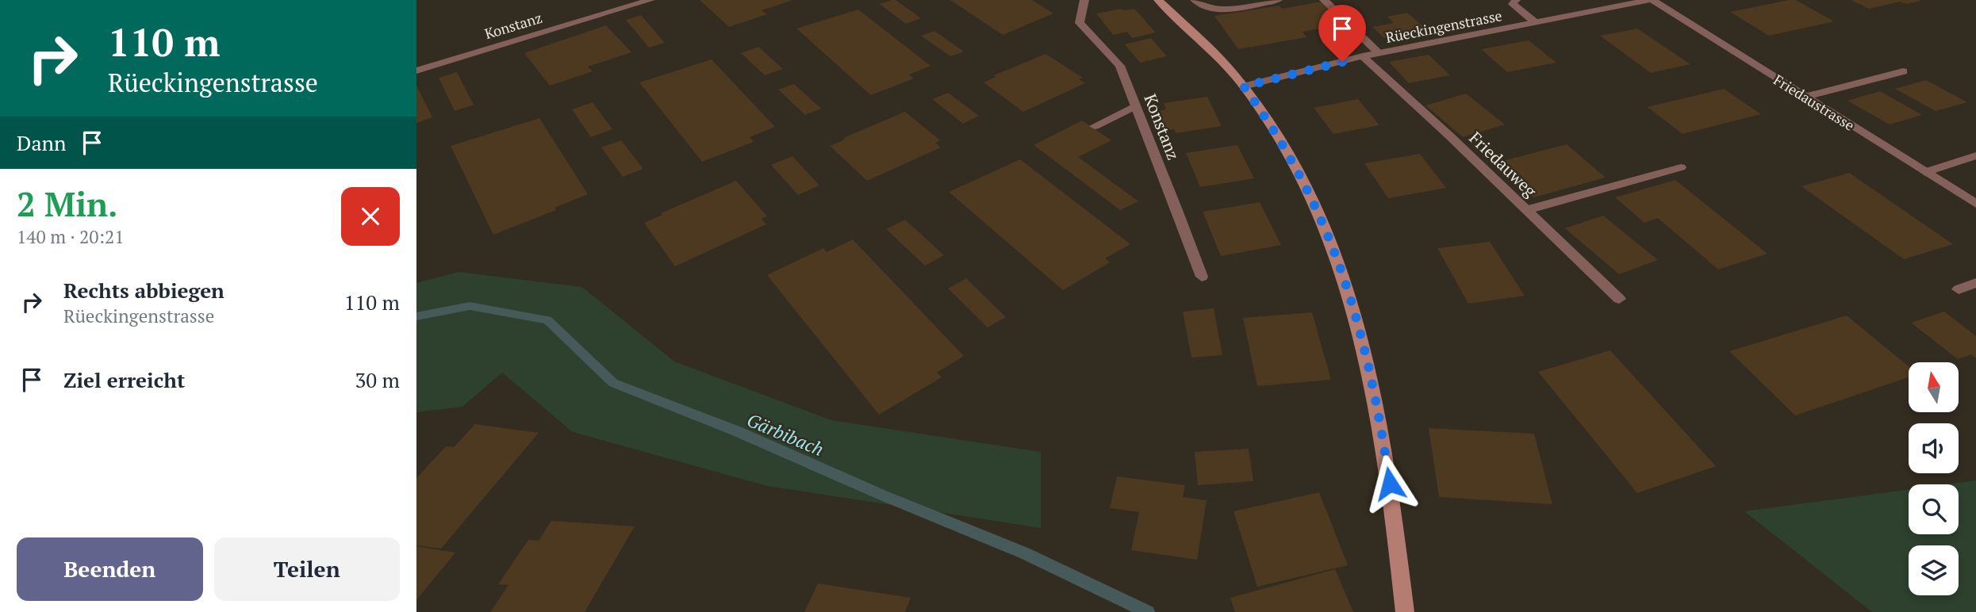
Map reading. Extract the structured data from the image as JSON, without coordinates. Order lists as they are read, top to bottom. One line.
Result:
{"streets":{"street":["Konstanz","Rüeckingenstrasse","Friedaustrasse","Friedauweg"]},"crossings":[["Rüeckingenstrasse","Friedaustrasse"],["Rüeckingenstrasse","Friedauweg"]],"water":["Gärbibach"],"north":"top","page":{"turn":["110 m","Rüeckingenstrasse"],"then":"Dann","heading":["2 Min.","140 m · 20:21"],"list":[{"name":"Rechts abbiegen","note":"Rüeckingenstrasse","value":"110 m"},{"name":"Ziel erreicht","value":"30 m"}],"buttons":["Beenden","Teilen"]}}
